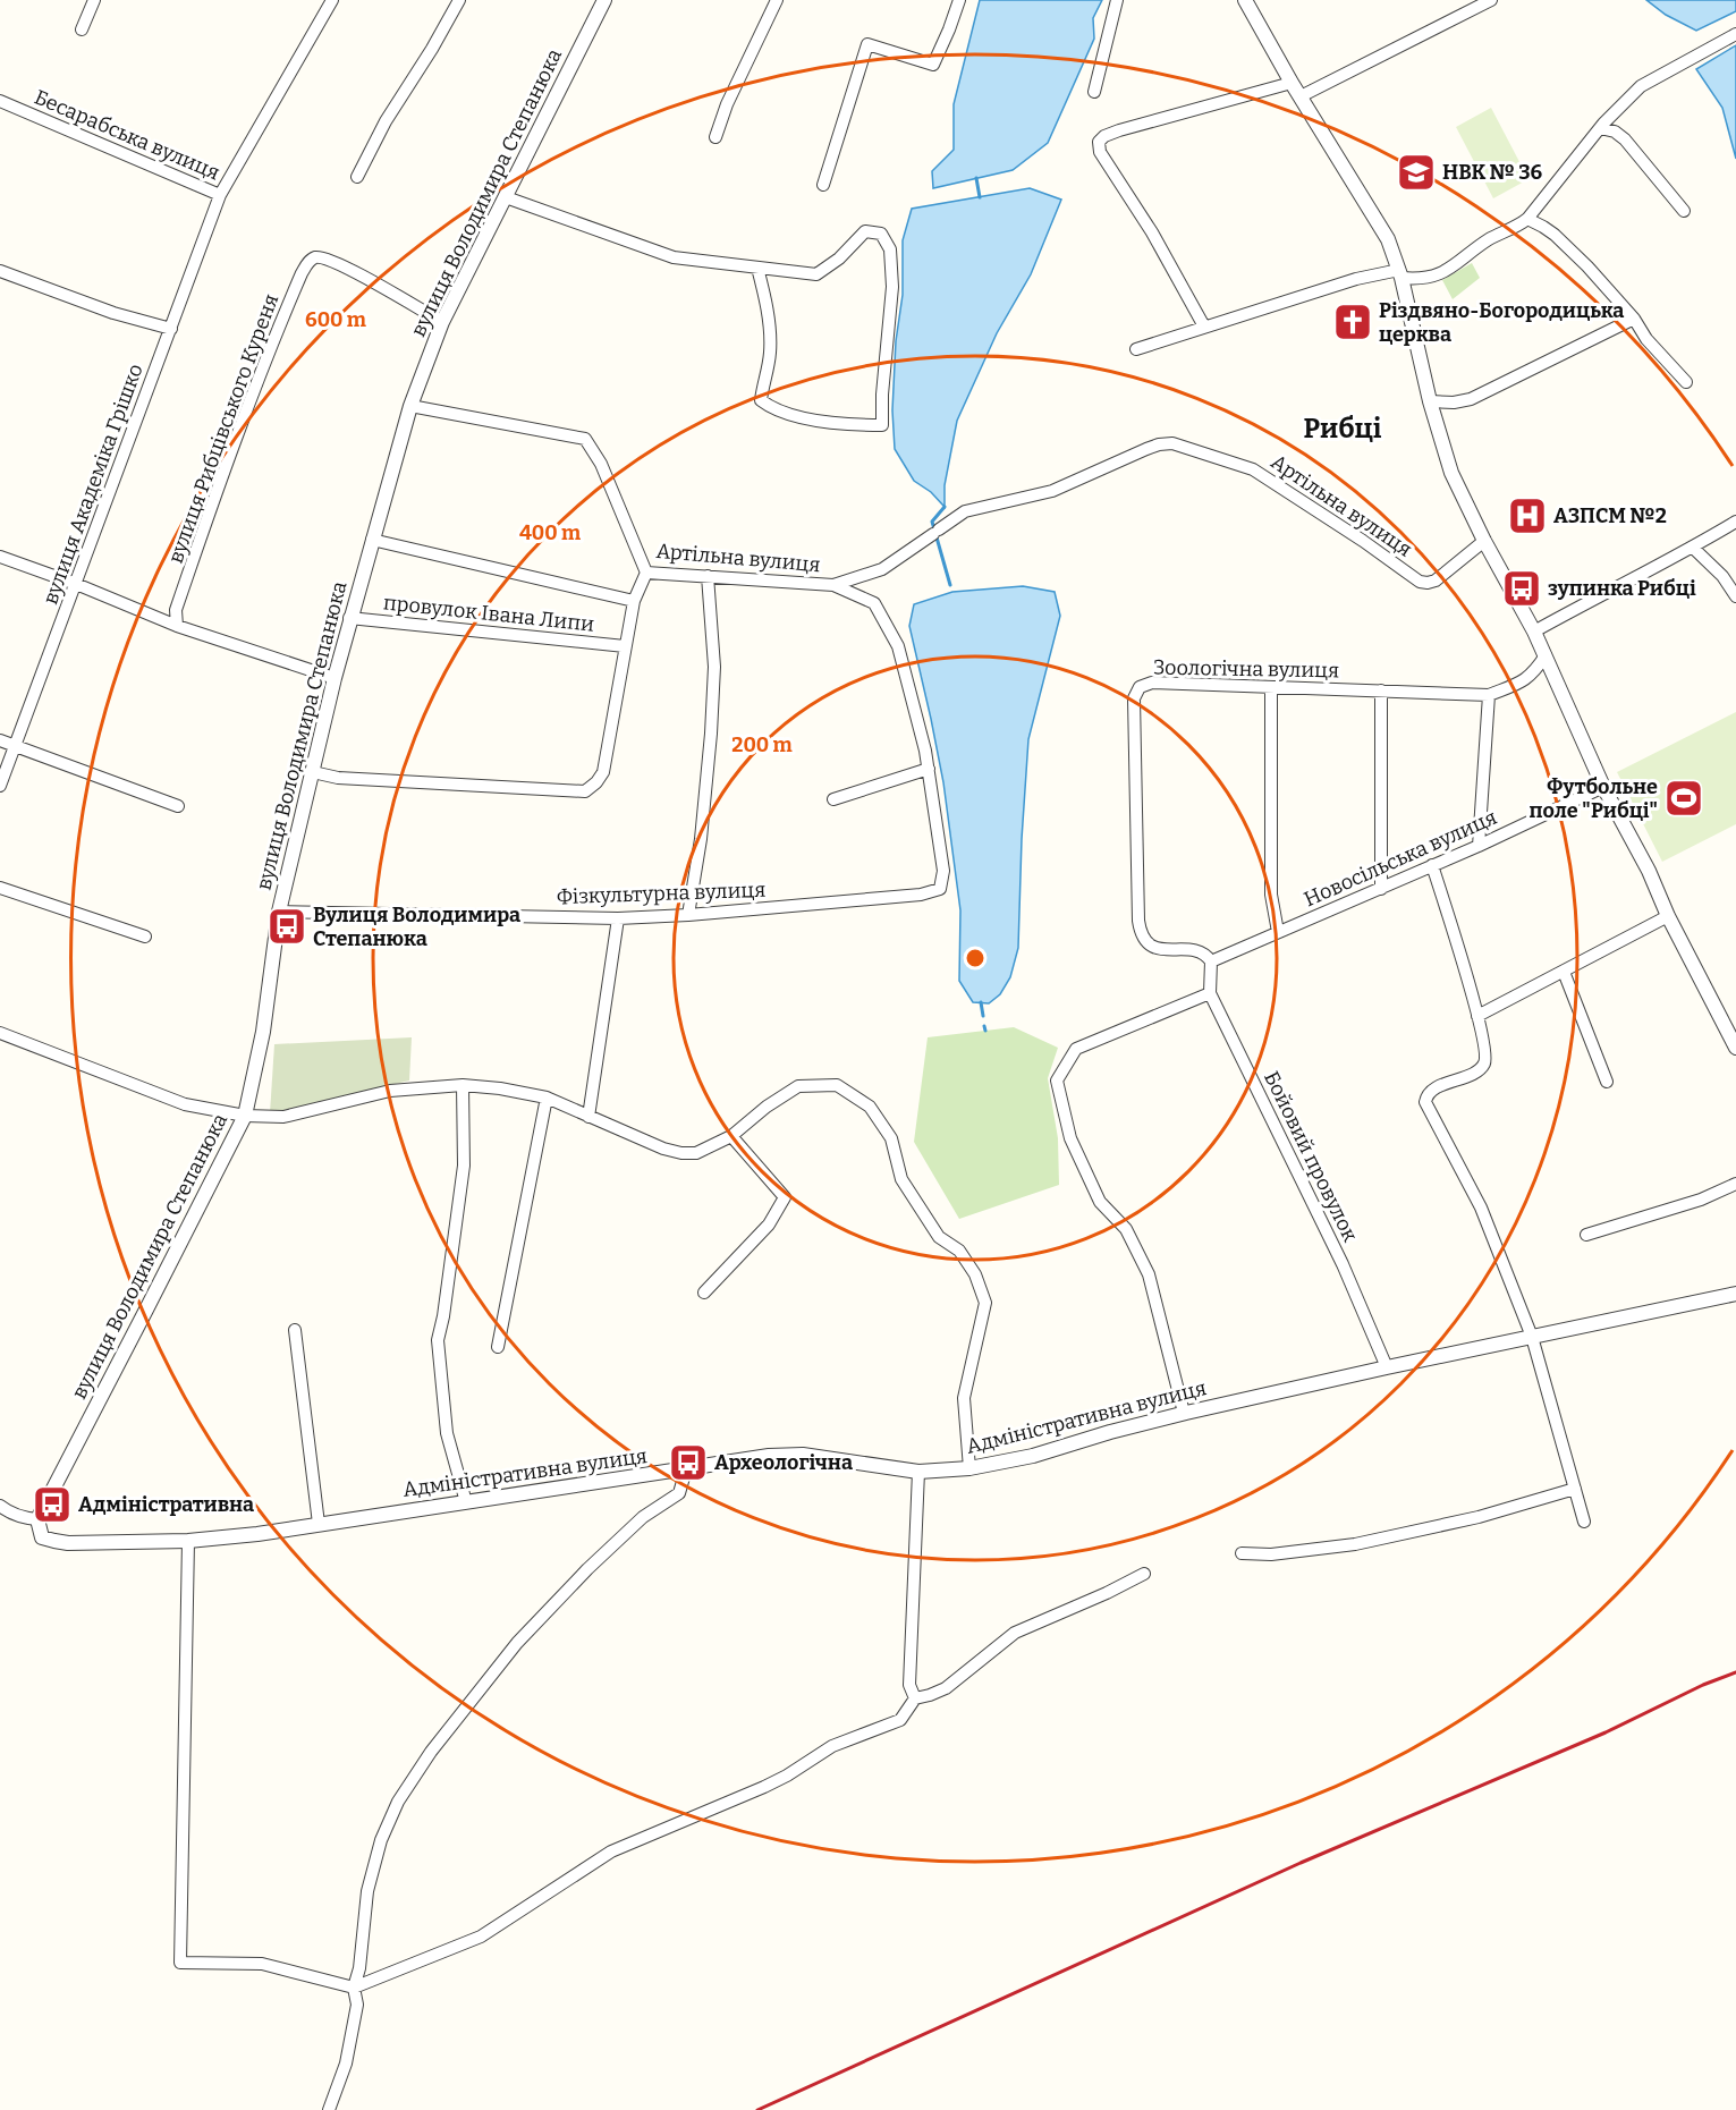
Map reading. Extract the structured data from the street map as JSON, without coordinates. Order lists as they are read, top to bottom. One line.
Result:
{"streets":{"street":["Бесарабська вулиця","вулиця Володимира Степанюка","вулиця Рибцівського Куреня","вулиця Академіка Грішко","Артільна вулиця","провулок Івана Липи","Зоологічна вулиця","Новосільська вулиця","Фізкультурна вулиця","Бойовий провулок","Адміністративна вулиця"]},"crossings":[["Бесарабська вулиця","вулиця Академіка Грішко"],["вулиця Володимира Степанюка","вулиця Рибцівського Куреня"],["вулиця Володимира Степанюка","Артільна вулиця"],["вулиця Володимира Степанюка","провулок Івана Липи"],["вулиця Володимира Степанюка","Фізкультурна вулиця"],["вулиця Володимира Степанюка","Адміністративна вулиця"],["Зоологічна вулиця","Новосільська вулиця"],["Зоологічна вулиця","Бойовий провулок"],["Новосільська вулиця","Бойовий провулок"],["Бойовий провулок","Адміністративна вулиця"]],"districts":["Рибці"],"places":{"school or university":["НВК № 36"],"church":["Різдвяно-Богородицька церква"],"hospital":["АЗПСМ №2"],"bus stop":["зупинка Рибці","Вулиця Володимира Степанюка","Археологічна","Адміністративна"],"sports":["Футбольне поле \"Рибці\""]},"rings":["600 m","400 m","200 m"]}
